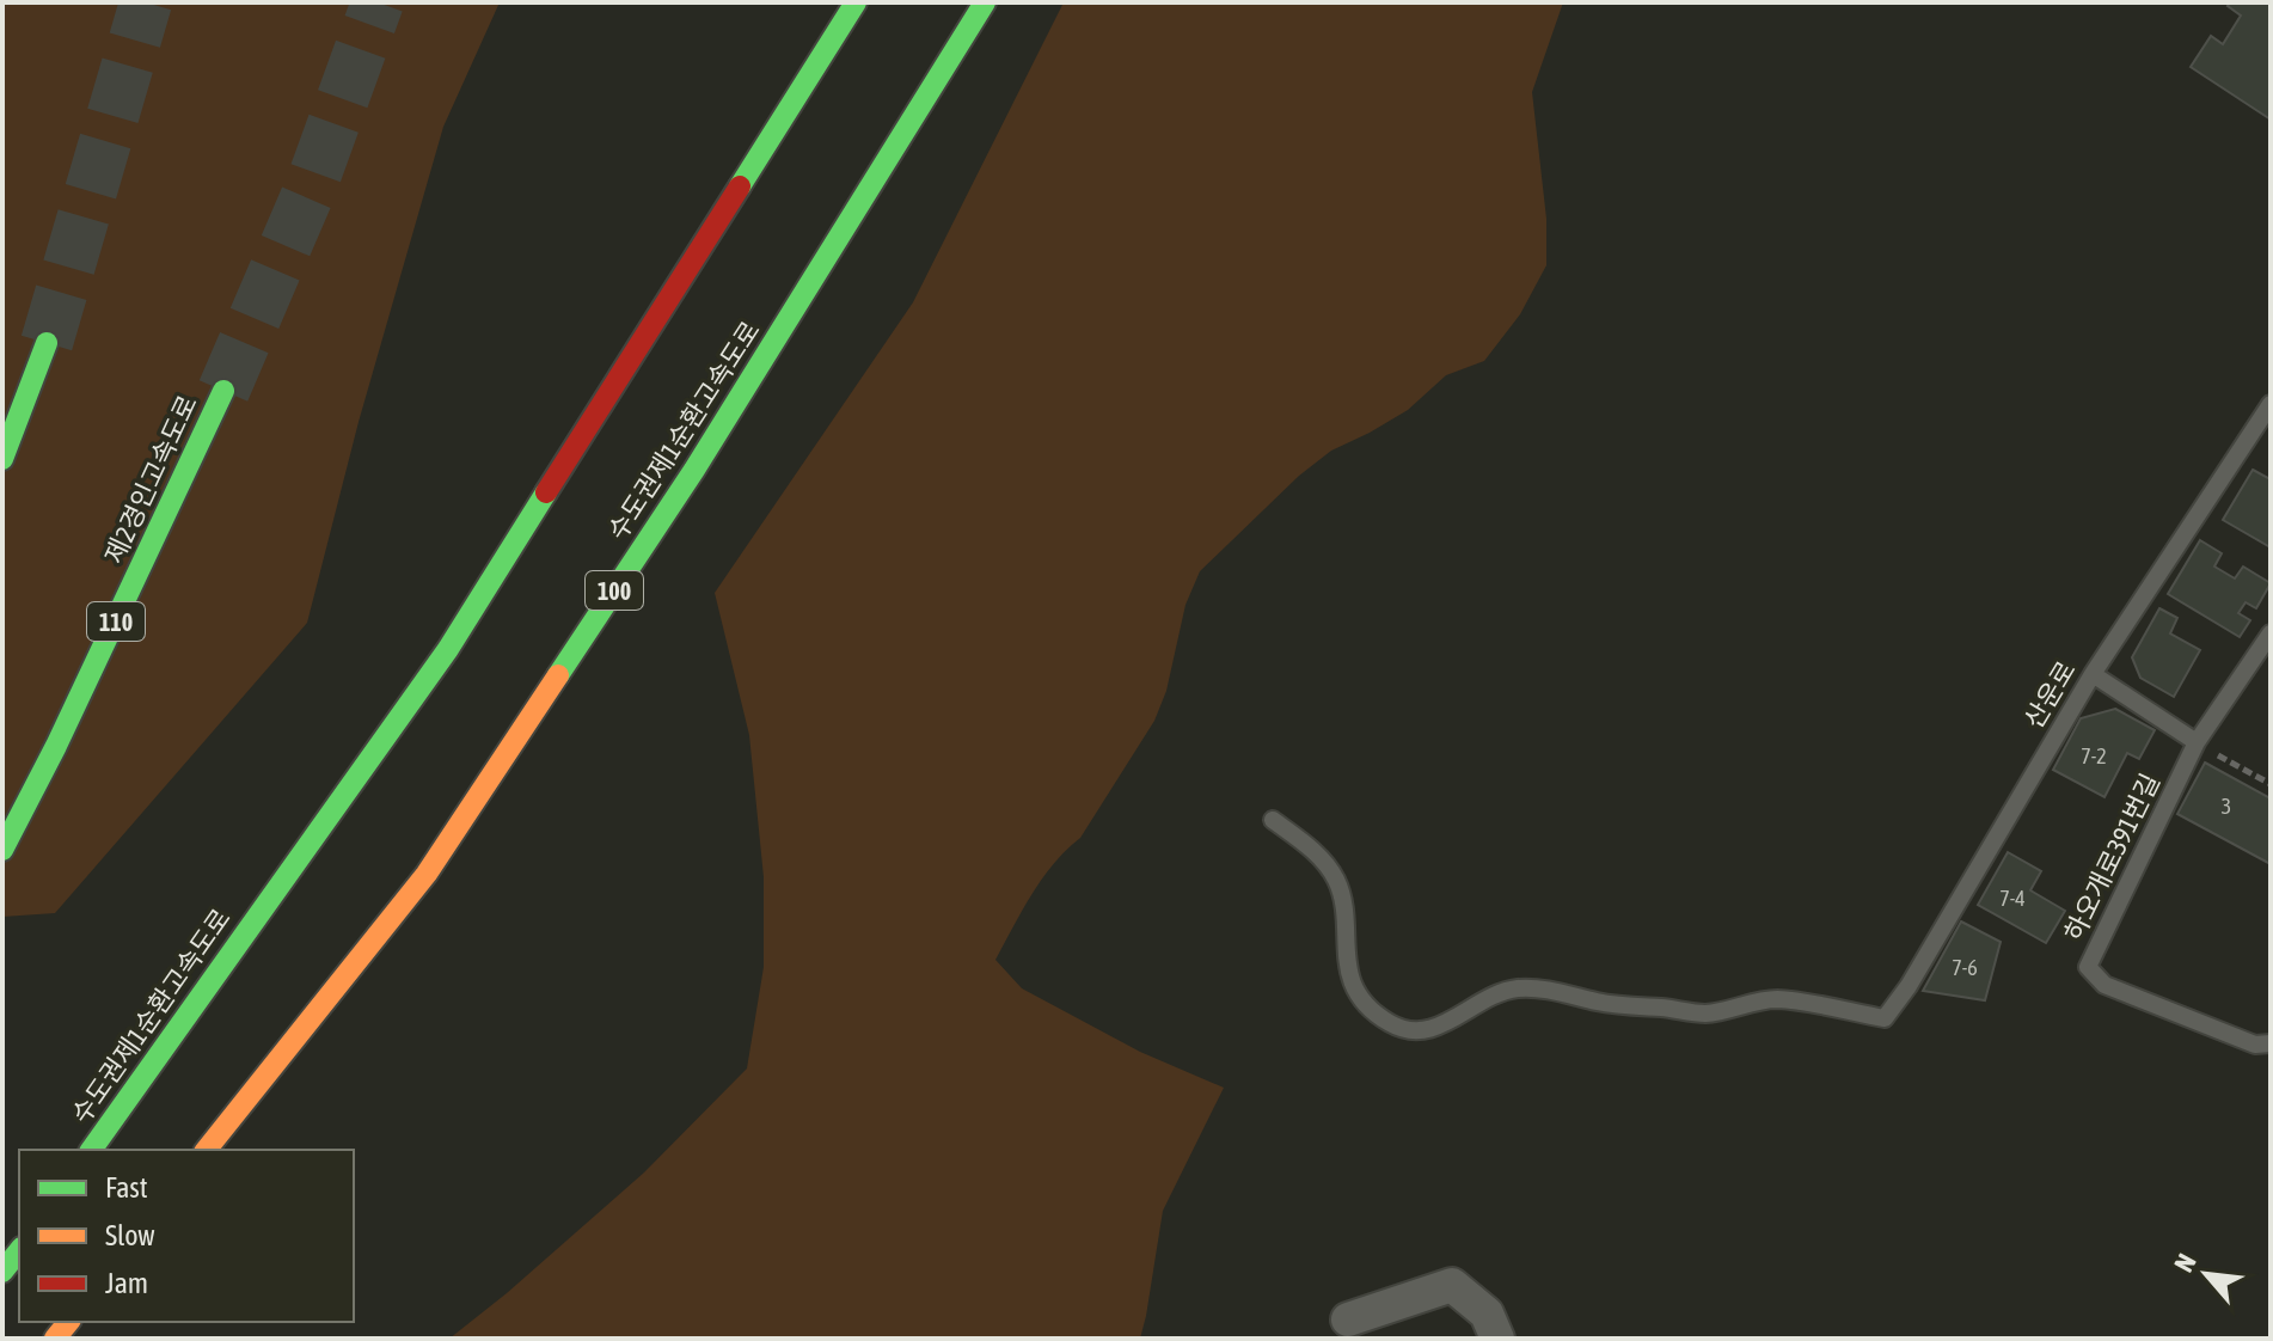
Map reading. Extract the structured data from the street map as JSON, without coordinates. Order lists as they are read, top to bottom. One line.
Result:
{"streets":{"highway":["수도권제1순환고속도로","제2경인고속도로","100","110"],"lane":["산운로","하오개로391번길"]},"house_numbers":["7-2","3","7-4","7-6"],"legend":["Fast","Slow","Jam"],"north":"top left"}
